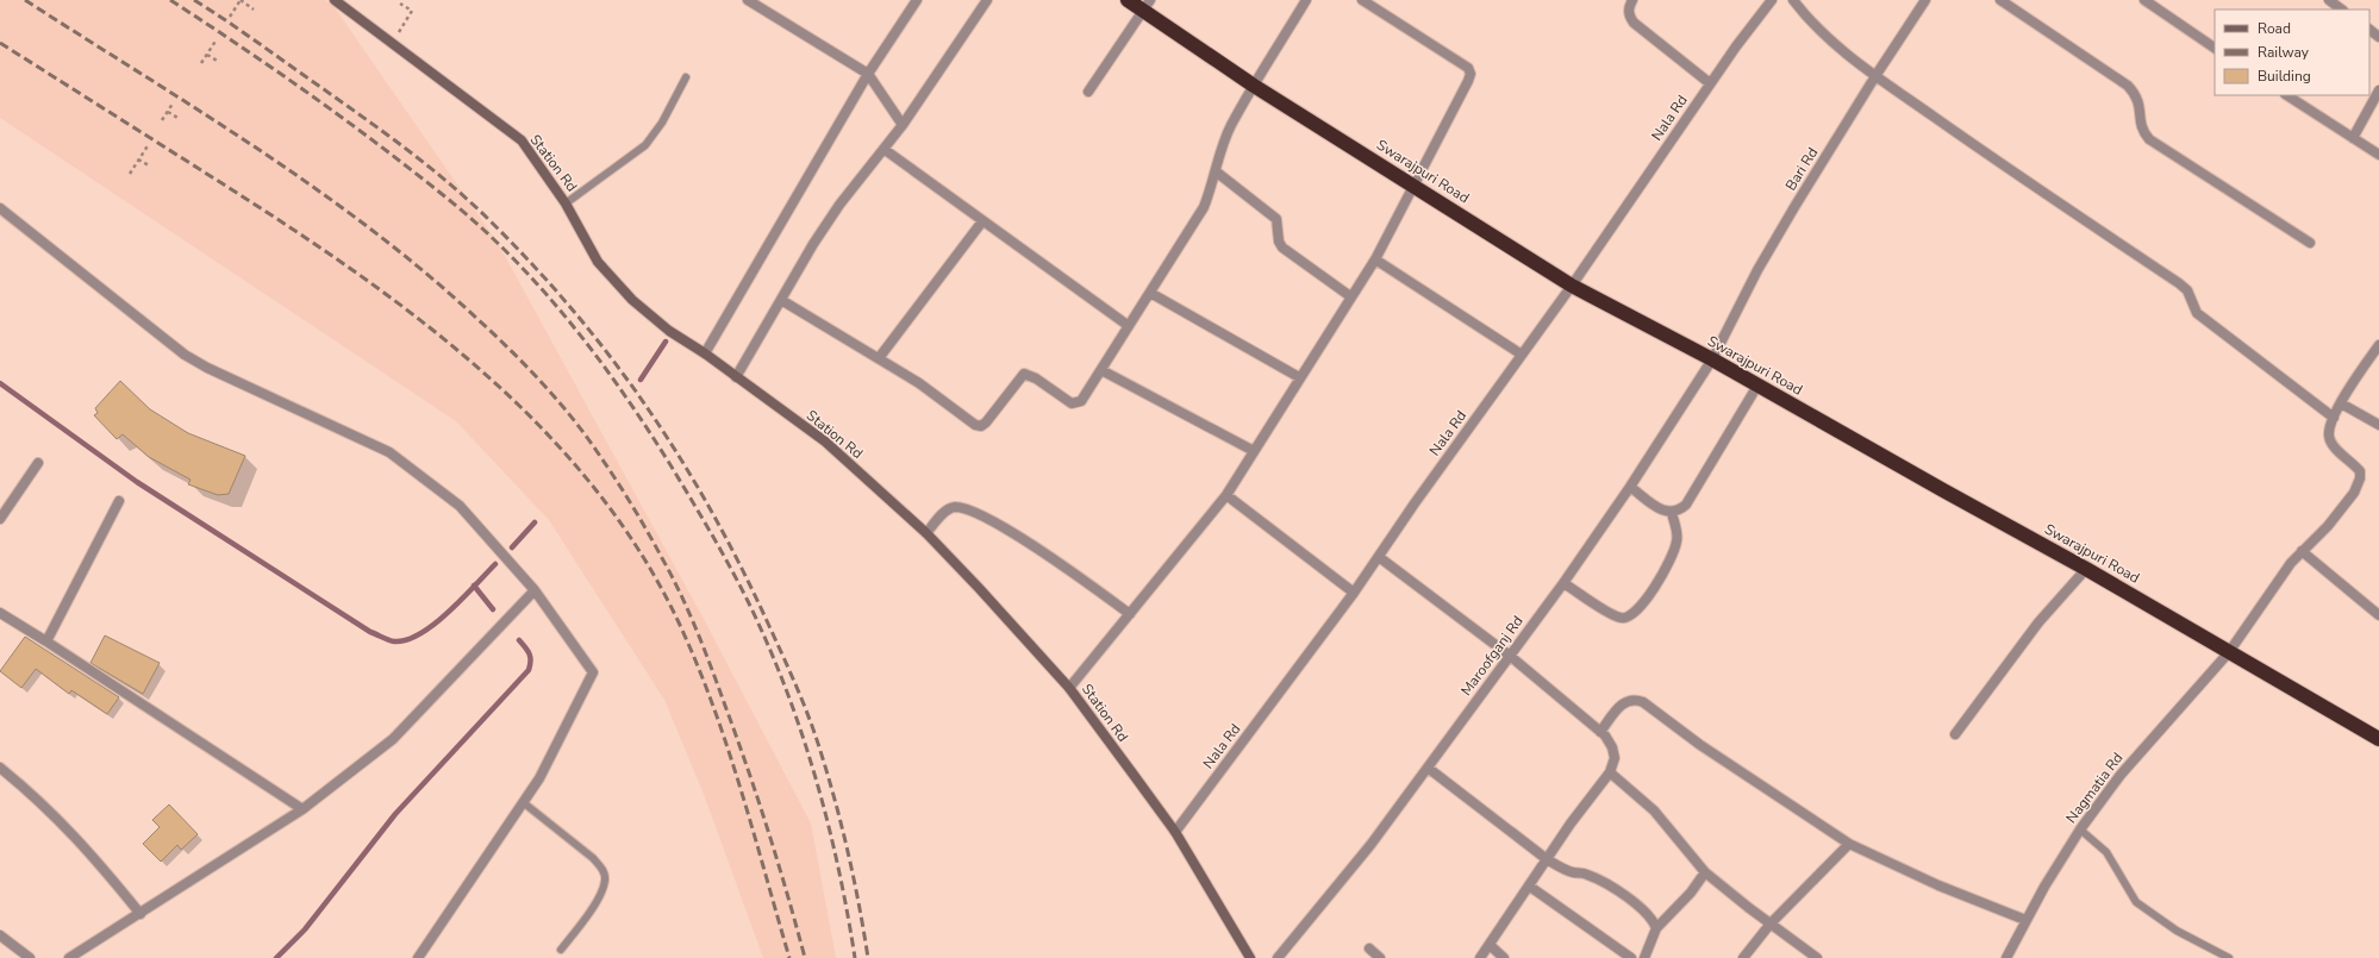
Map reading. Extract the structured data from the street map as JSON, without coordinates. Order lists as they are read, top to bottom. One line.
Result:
{"streets":{"highway":["Swarajpuri Road"],"street":["Nala Rd","Station Rd","Bari Rd","Maroofganj Rd","Nagmatia Rd"]},"crossings":[["Nala Rd","Station Rd"],["Nala Rd","Swarajpuri Road"],["Bari Rd","Swarajpuri Road"],["Bari Rd","Maroofganj Rd"],["Swarajpuri Road","Maroofganj Rd"],["Swarajpuri Road","Nagmatia Rd"]],"legend":["Road","Railway","Building"]}
